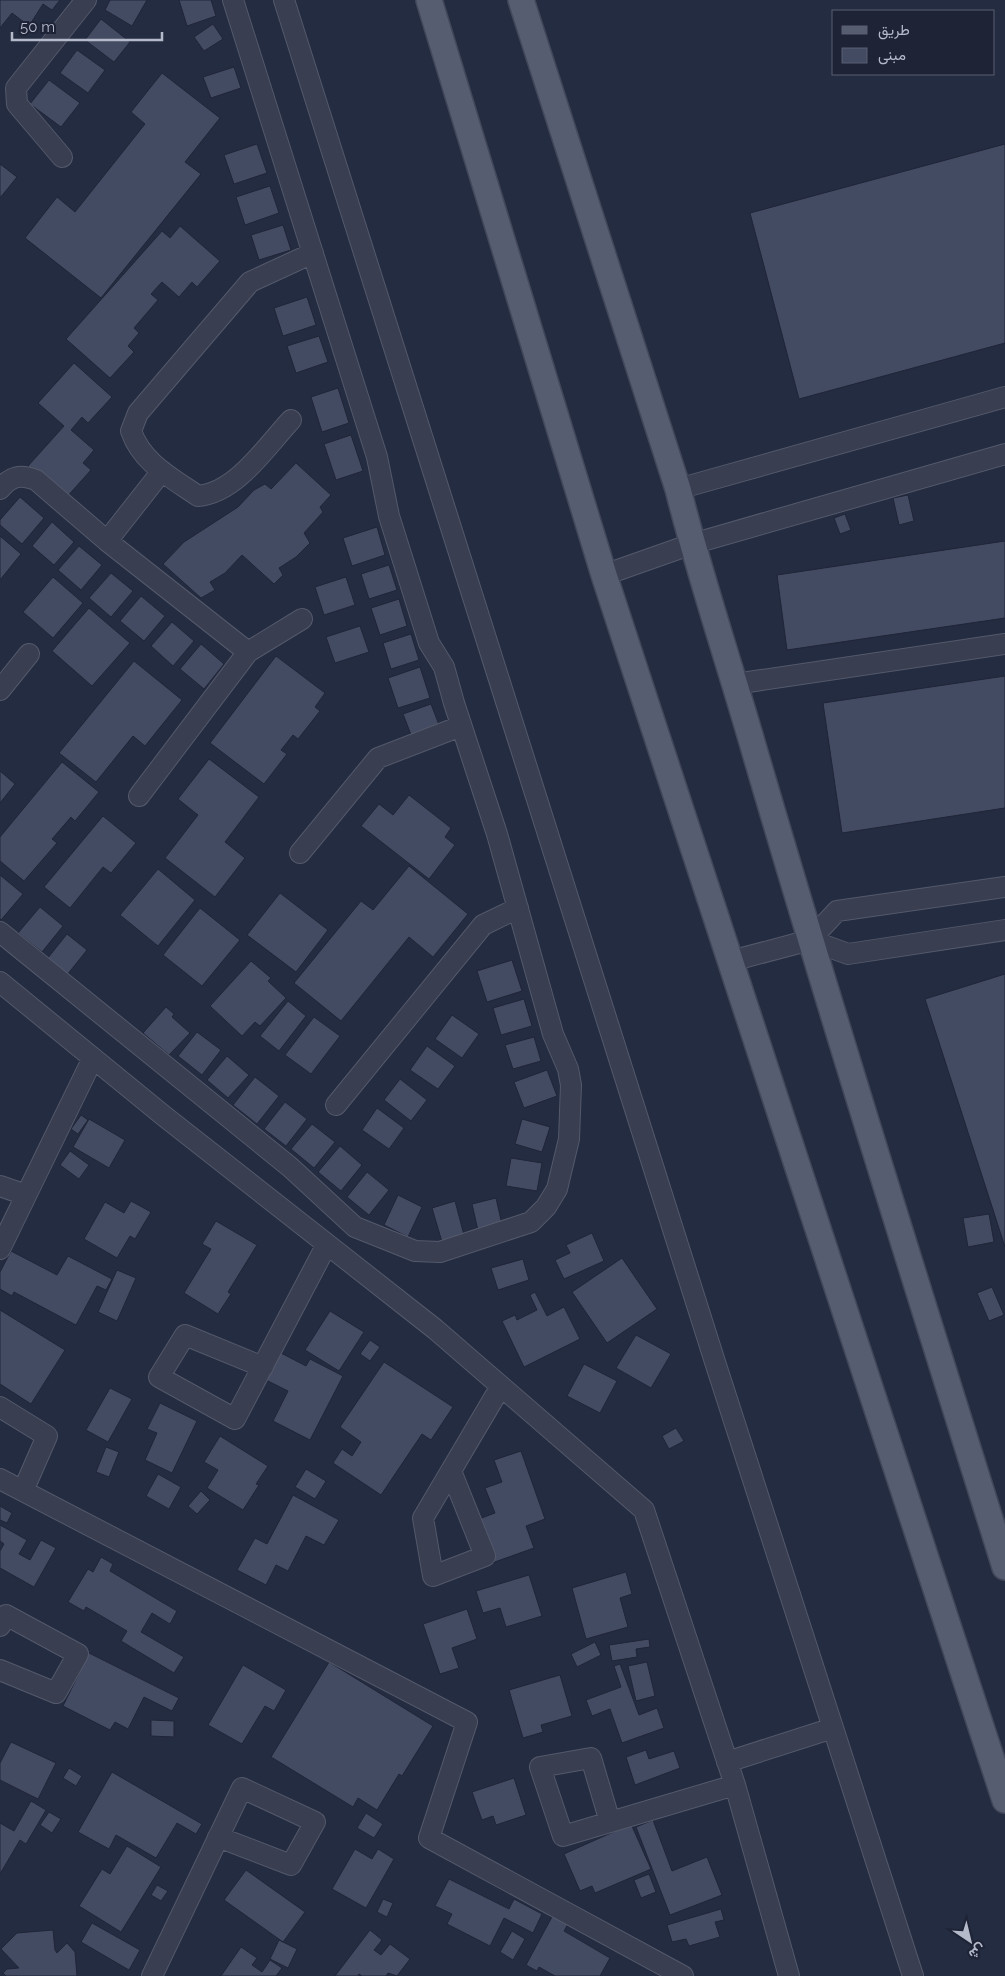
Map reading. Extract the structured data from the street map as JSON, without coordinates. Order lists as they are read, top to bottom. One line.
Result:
{"legend":["طريق","مبنى"],"scale_bar":"50 m","north":"bottom right"}
